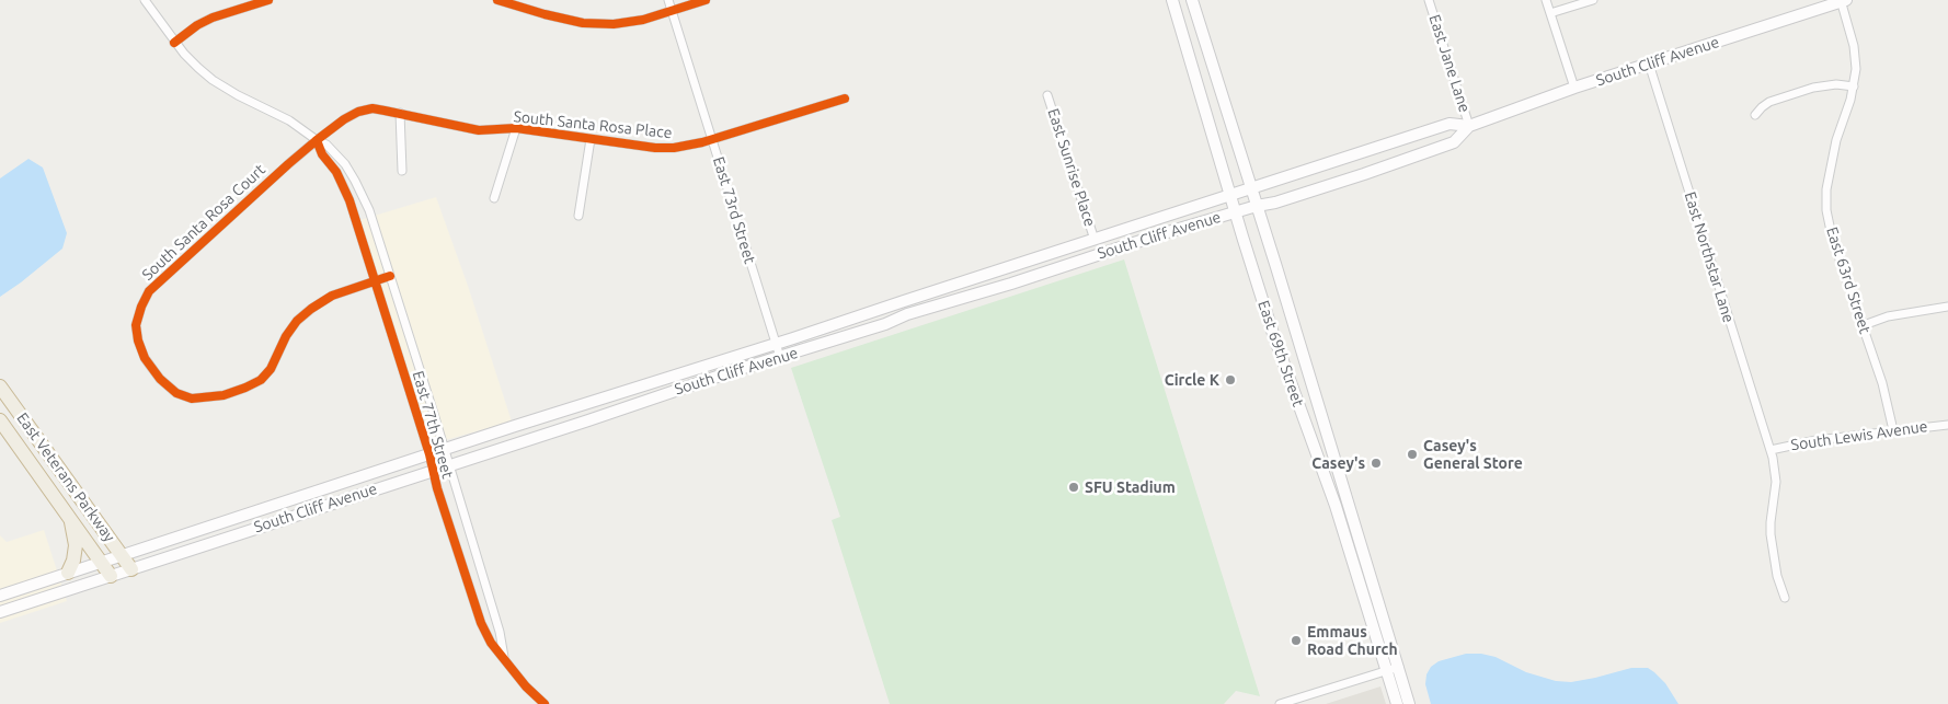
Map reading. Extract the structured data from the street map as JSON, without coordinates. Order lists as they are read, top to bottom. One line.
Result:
{"streets":{"highway":["East Veterans Parkway"],"main road":["South Cliff Avenue","East 69th Street"],"street":["East Jane Lane","South Santa Rosa Place","East Sunrise Place","East 73rd Street","South Santa Rosa Court","East Northstar Lane","East 63rd Street","East 77th Street","South Lewis Avenue"]},"crossings":[["South Cliff Avenue","East Jane Lane"],["South Cliff Avenue","East Sunrise Place"],["South Cliff Avenue","East 73rd Street"],["South Cliff Avenue","East Northstar Lane"],["South Cliff Avenue","East 63rd Street"],["South Cliff Avenue","East 69th Street"],["South Cliff Avenue","East 77th Street"],["South Cliff Avenue","East Veterans Parkway"],["South Santa Rosa Place","East 73rd Street"],["South Santa Rosa Place","South Santa Rosa Court"],["South Santa Rosa Place","East 77th Street"],["South Santa Rosa Court","East 77th Street"],["East Northstar Lane","South Lewis Avenue"],["East 63rd Street","South Lewis Avenue"]],"places":["Circle K","Casey's General Store","Casey's","SFU Stadium","Emmaus Road Church"]}
